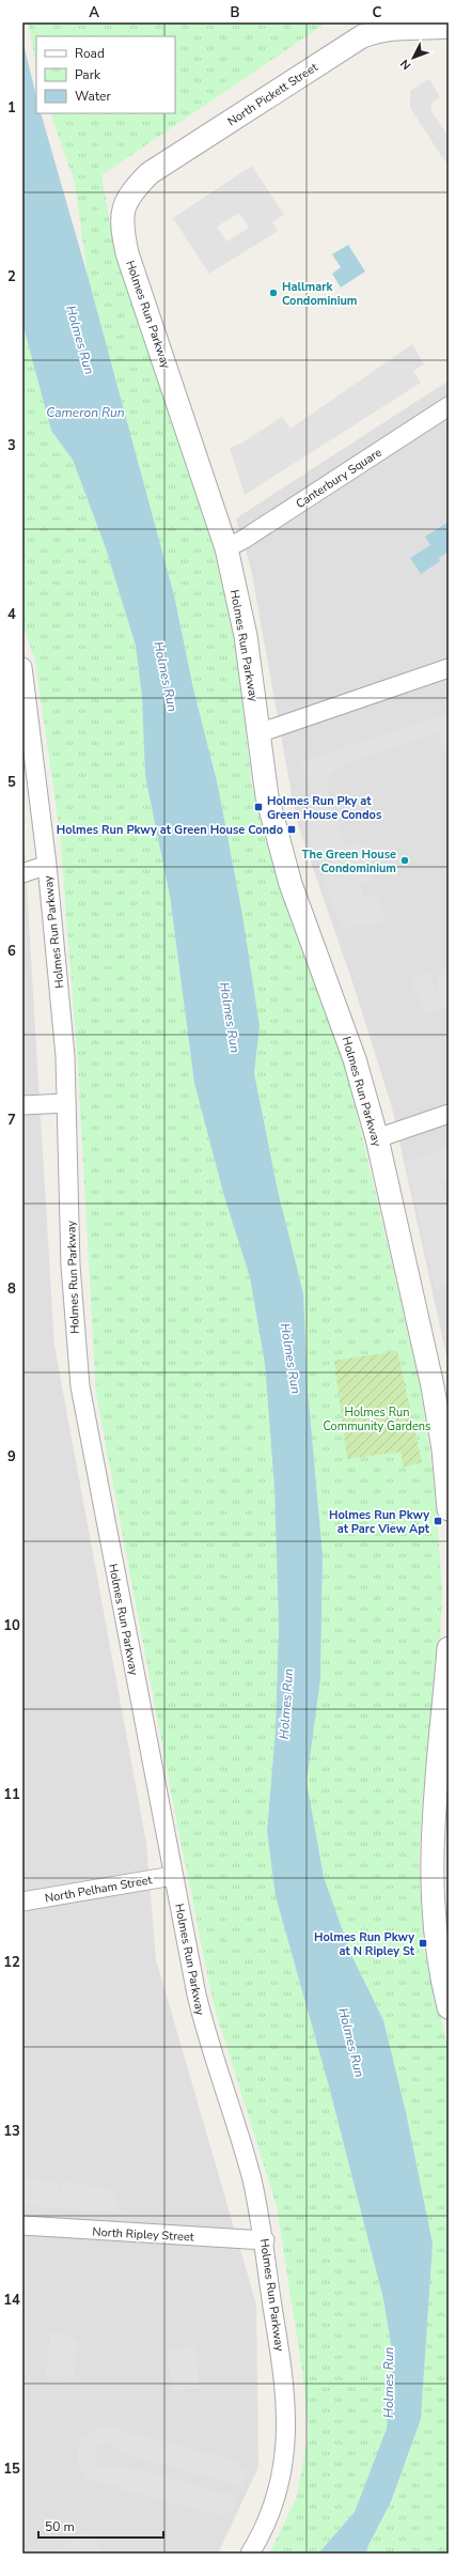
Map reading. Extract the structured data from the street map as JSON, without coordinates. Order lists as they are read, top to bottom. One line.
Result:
{"streets":{"street":["North Pickett Street","Holmes Run Parkway","Canterbury Square","North Pelham Street","North Ripley Street"]},"crossings":[["North Pickett Street","Holmes Run Parkway"],["Holmes Run Parkway","Canterbury Square"],["Holmes Run Parkway","North Pelham Street"],["Holmes Run Parkway","North Ripley Street"]],"water":["Holmes Run","Cameron Run"],"parks":["Holmes Run Community Gardens"],"places":{"other":["Hallmark Condominium","The Green House Condominium"],"transit":["Holmes Run Pky at Green House Condos","Holmes Run Pkwy at Green House Condo","Holmes Run Pkwy at Parc View Apt","Holmes Run Pkwy at N Ripley St"]},"legend":["Road","Park","Water"],"scale_bar":"50 m","north":"bottom left","grid":{"columns":["A","B","C"],"rows":["1","2","3","4","5","6","7","8","9","10","11","12","13","14","15"]}}
